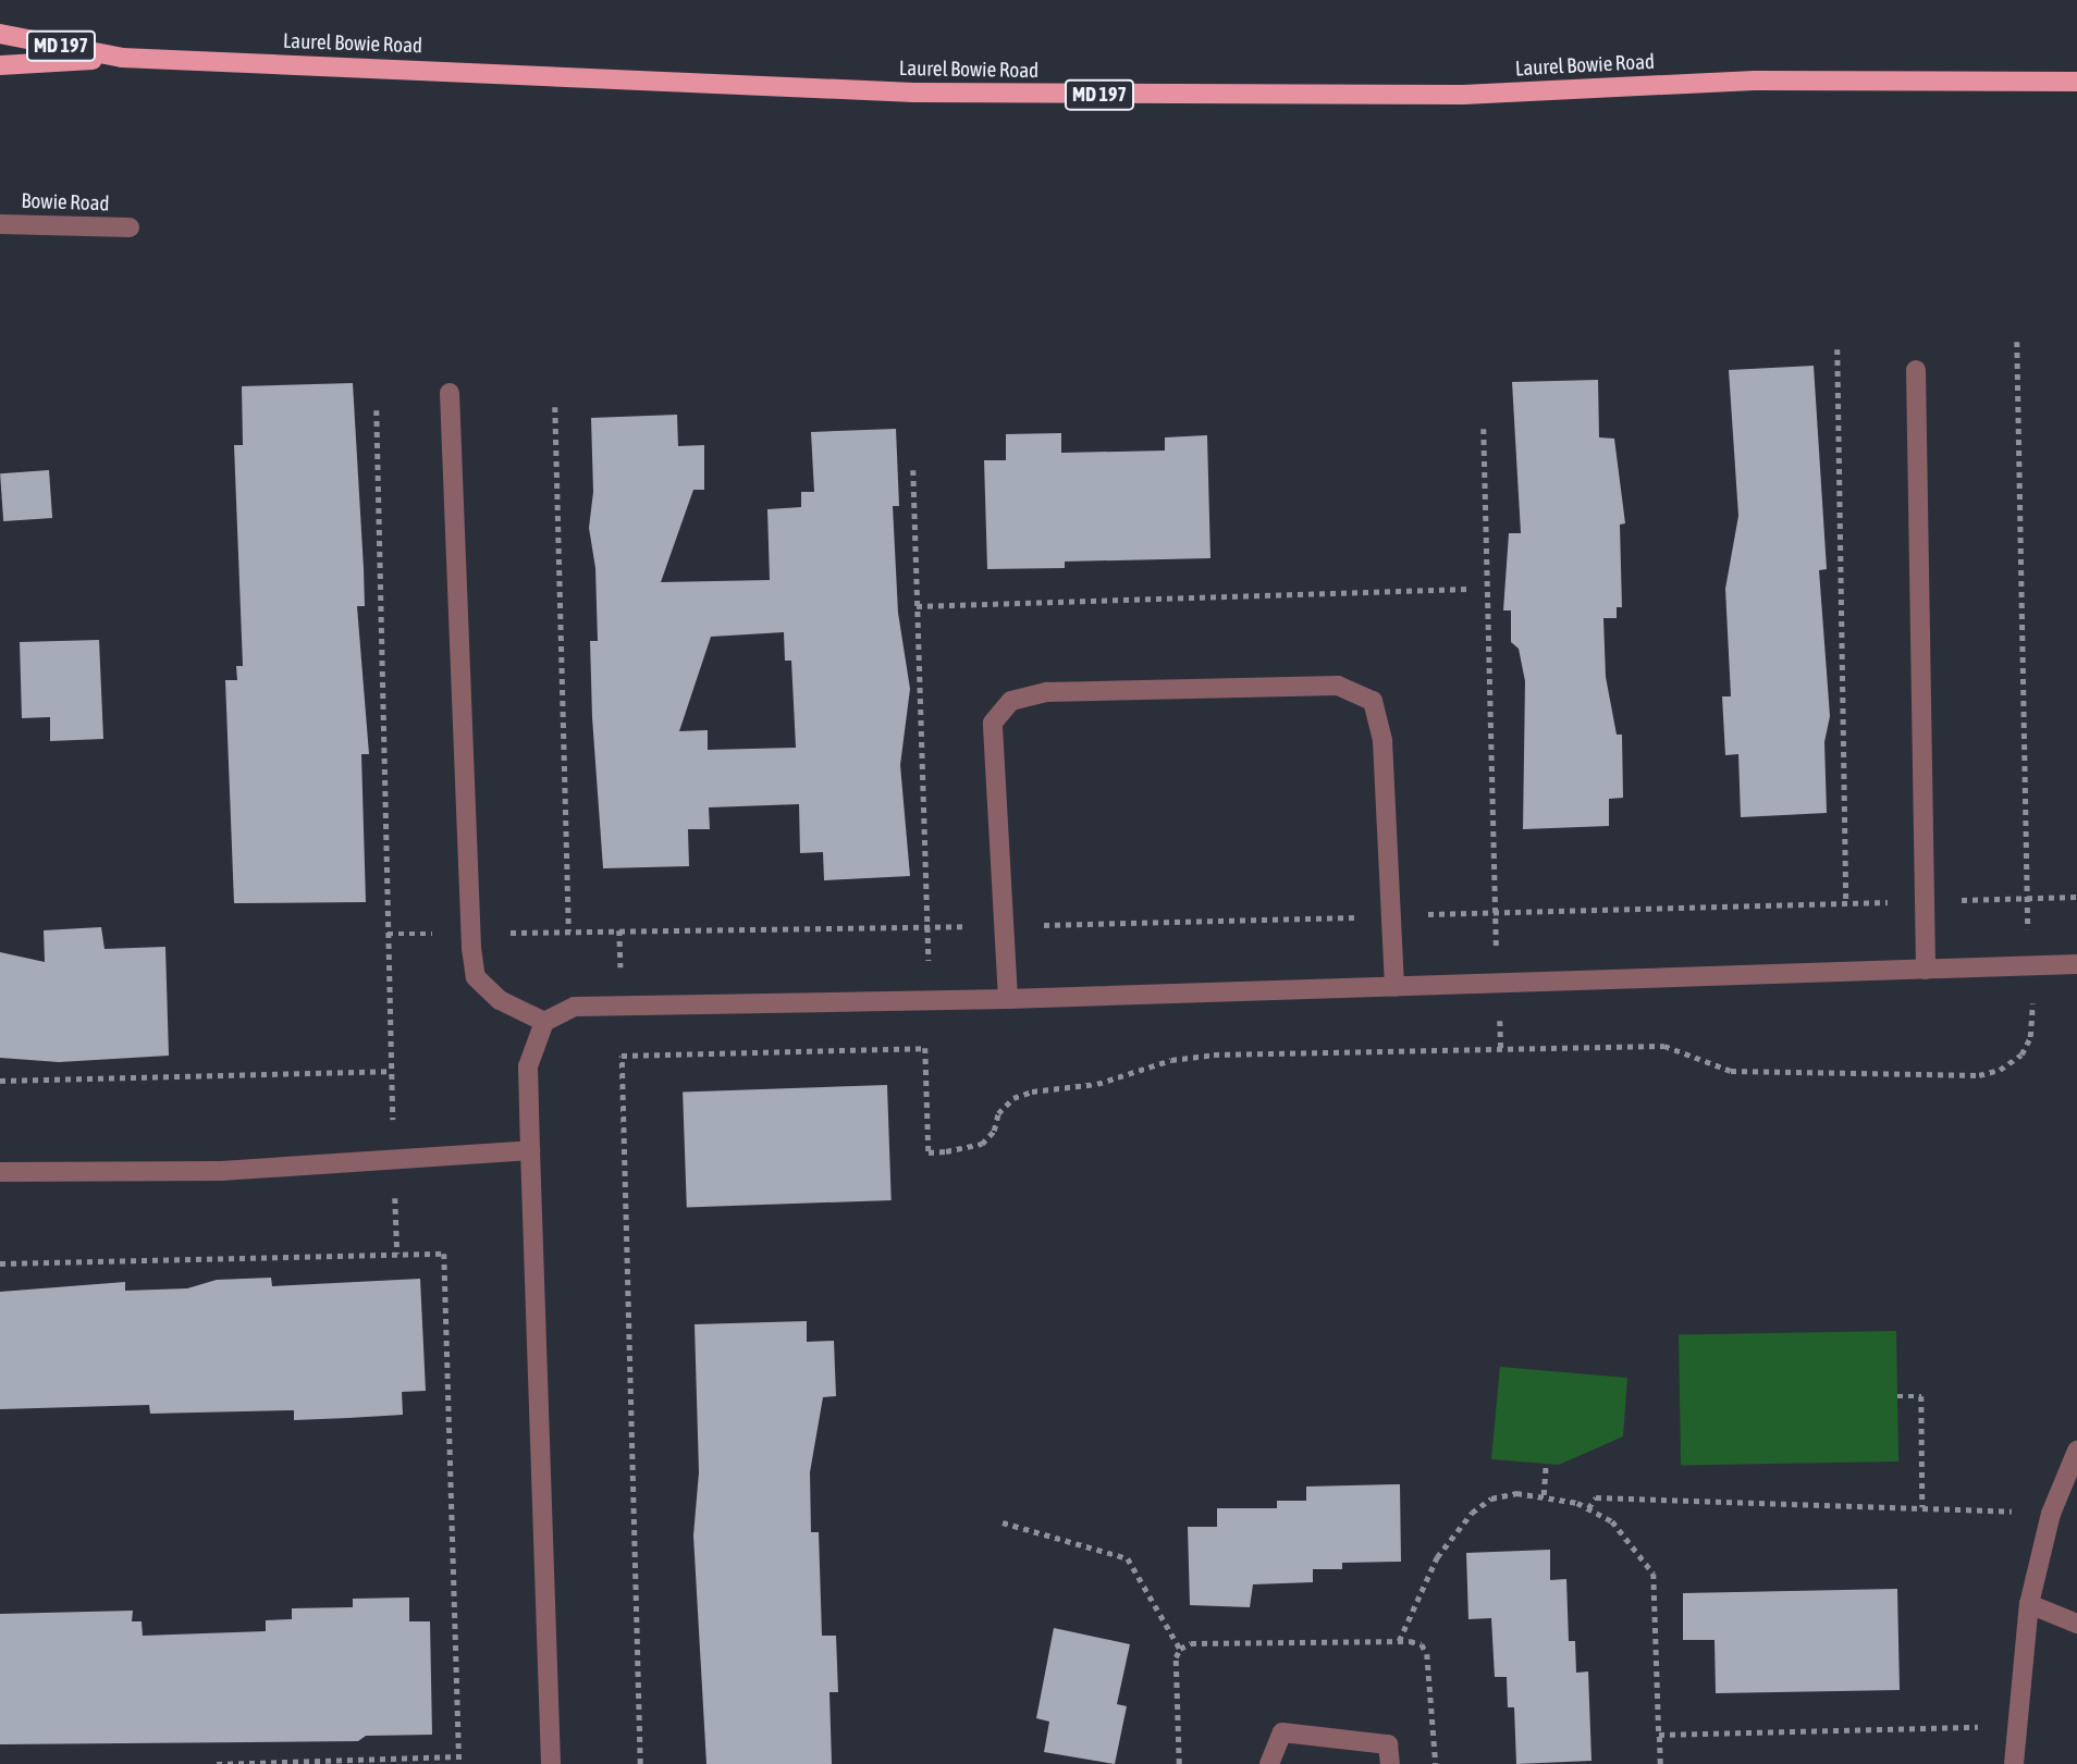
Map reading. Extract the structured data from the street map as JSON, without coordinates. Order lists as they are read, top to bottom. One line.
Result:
{"streets":{"main road":["Laurel Bowie Road","MD 197"],"street":["Bowie Road"]}}
